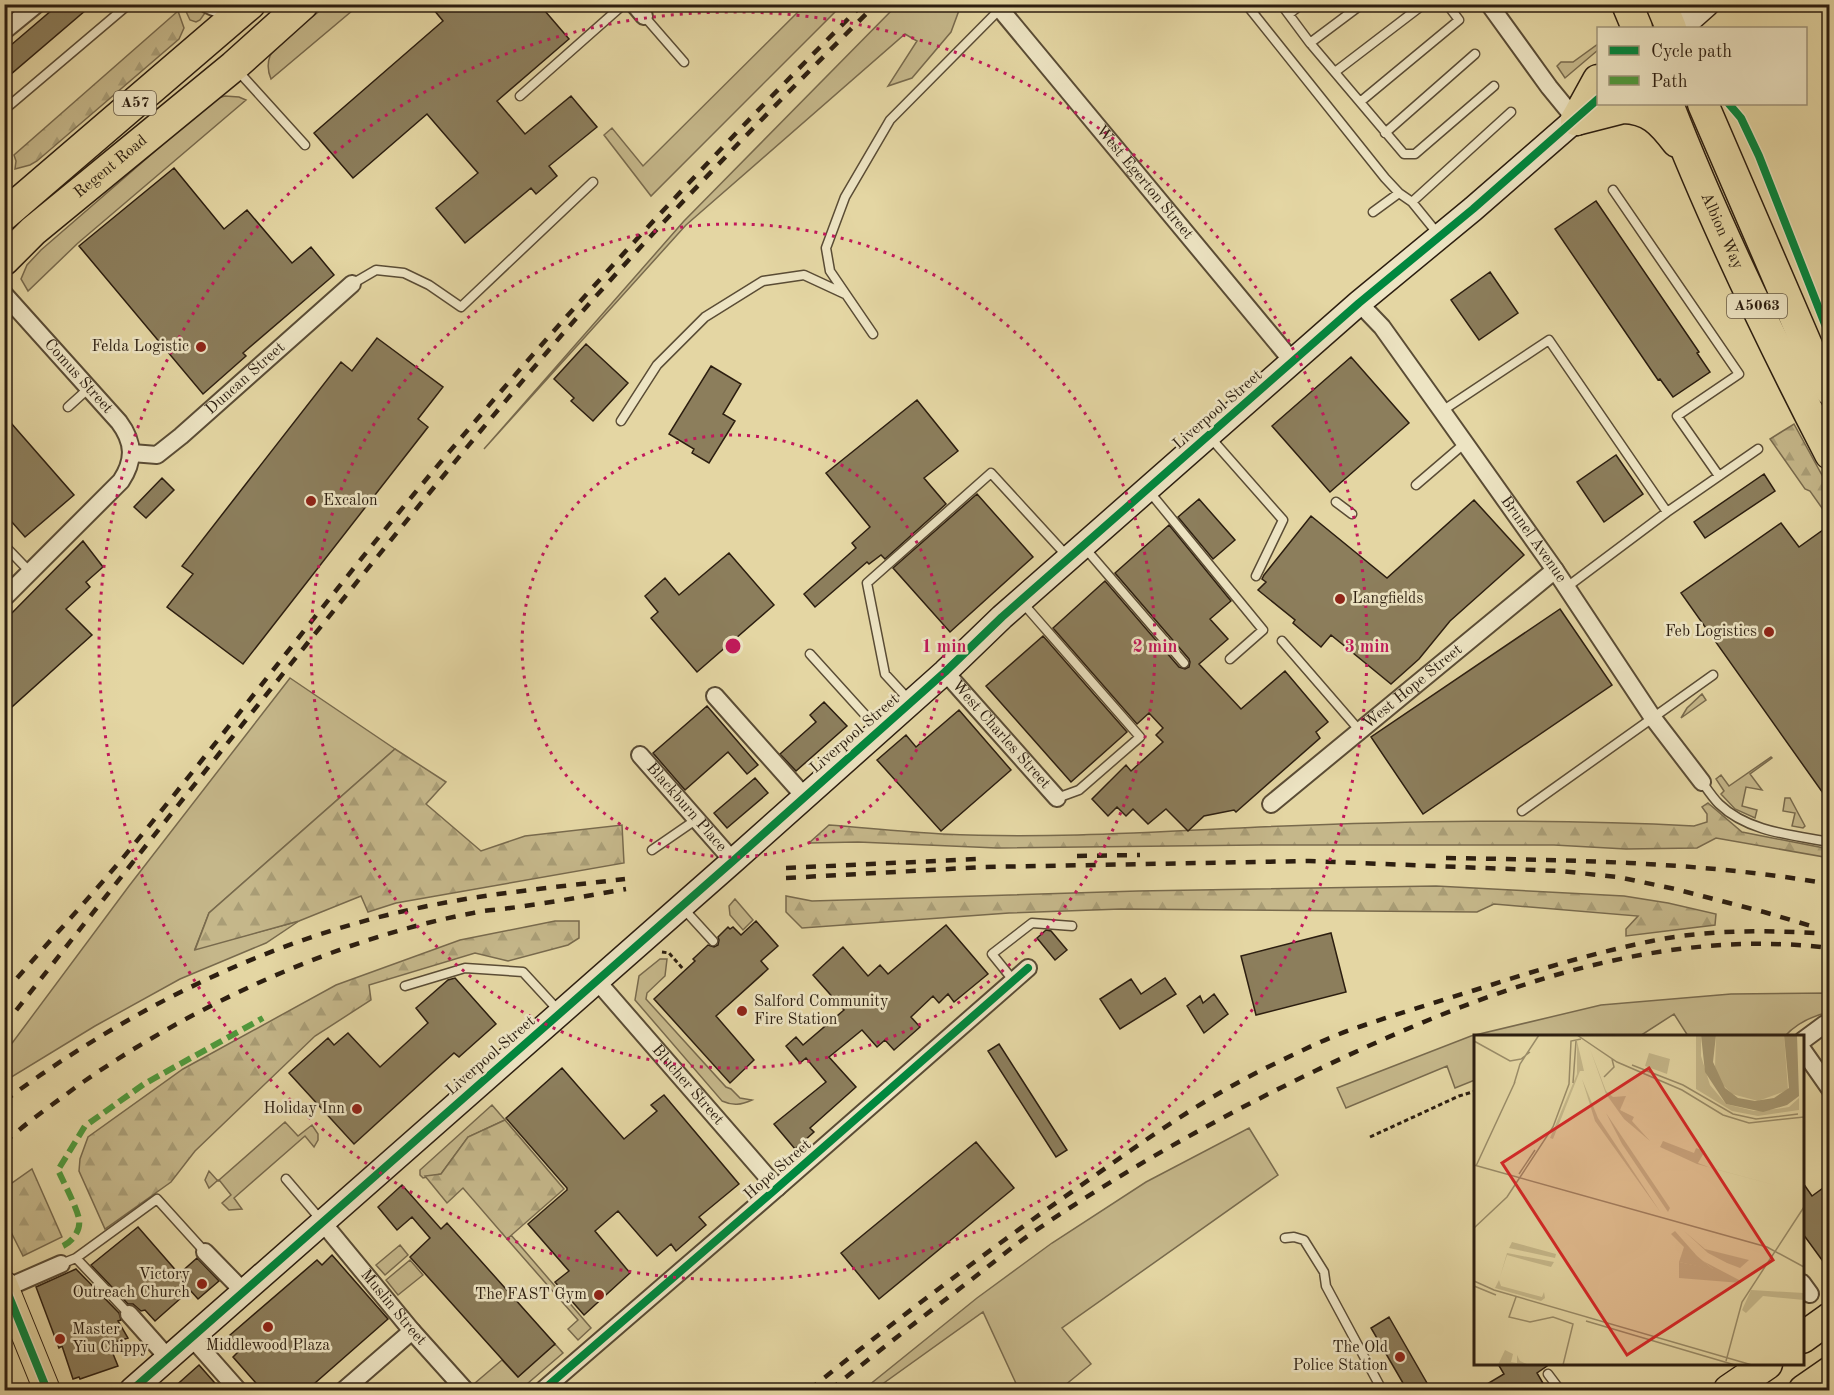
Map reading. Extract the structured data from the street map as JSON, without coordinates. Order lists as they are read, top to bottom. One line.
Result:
{"streets":{"highway":["A57","Regent Road","Albion Way","A5063"],"street":["West Egerton Street","Comus Street","Duncan Street","Liverpool Street","Brunel Avenue","West Hope Street","West Charles Street","Blackburn Place","Blucher Street","Hope Street","Muslin Street"]},"crossings":[["West Egerton Street","Liverpool Street"],["Comus Street","Duncan Street"],["Liverpool Street","Brunel Avenue"],["Liverpool Street","West Charles Street"],["Liverpool Street","Blackburn Place"],["Liverpool Street","Blucher Street"],["Liverpool Street","Muslin Street"],["Brunel Avenue","West Hope Street"],["Blucher Street","Hope Street"]],"places":["Felda Logistic","Excalon","Langfields","Feb Logistics","Salford Community Fire Station","Holiday Inn","Victory Outreach Church","The FAST Gym","Middlewood Plaza","Master Yiu Chippy","The Old Police Station"],"legend":["Cycle path","Path"],"rings":["1 min","2 min","3 min"]}
